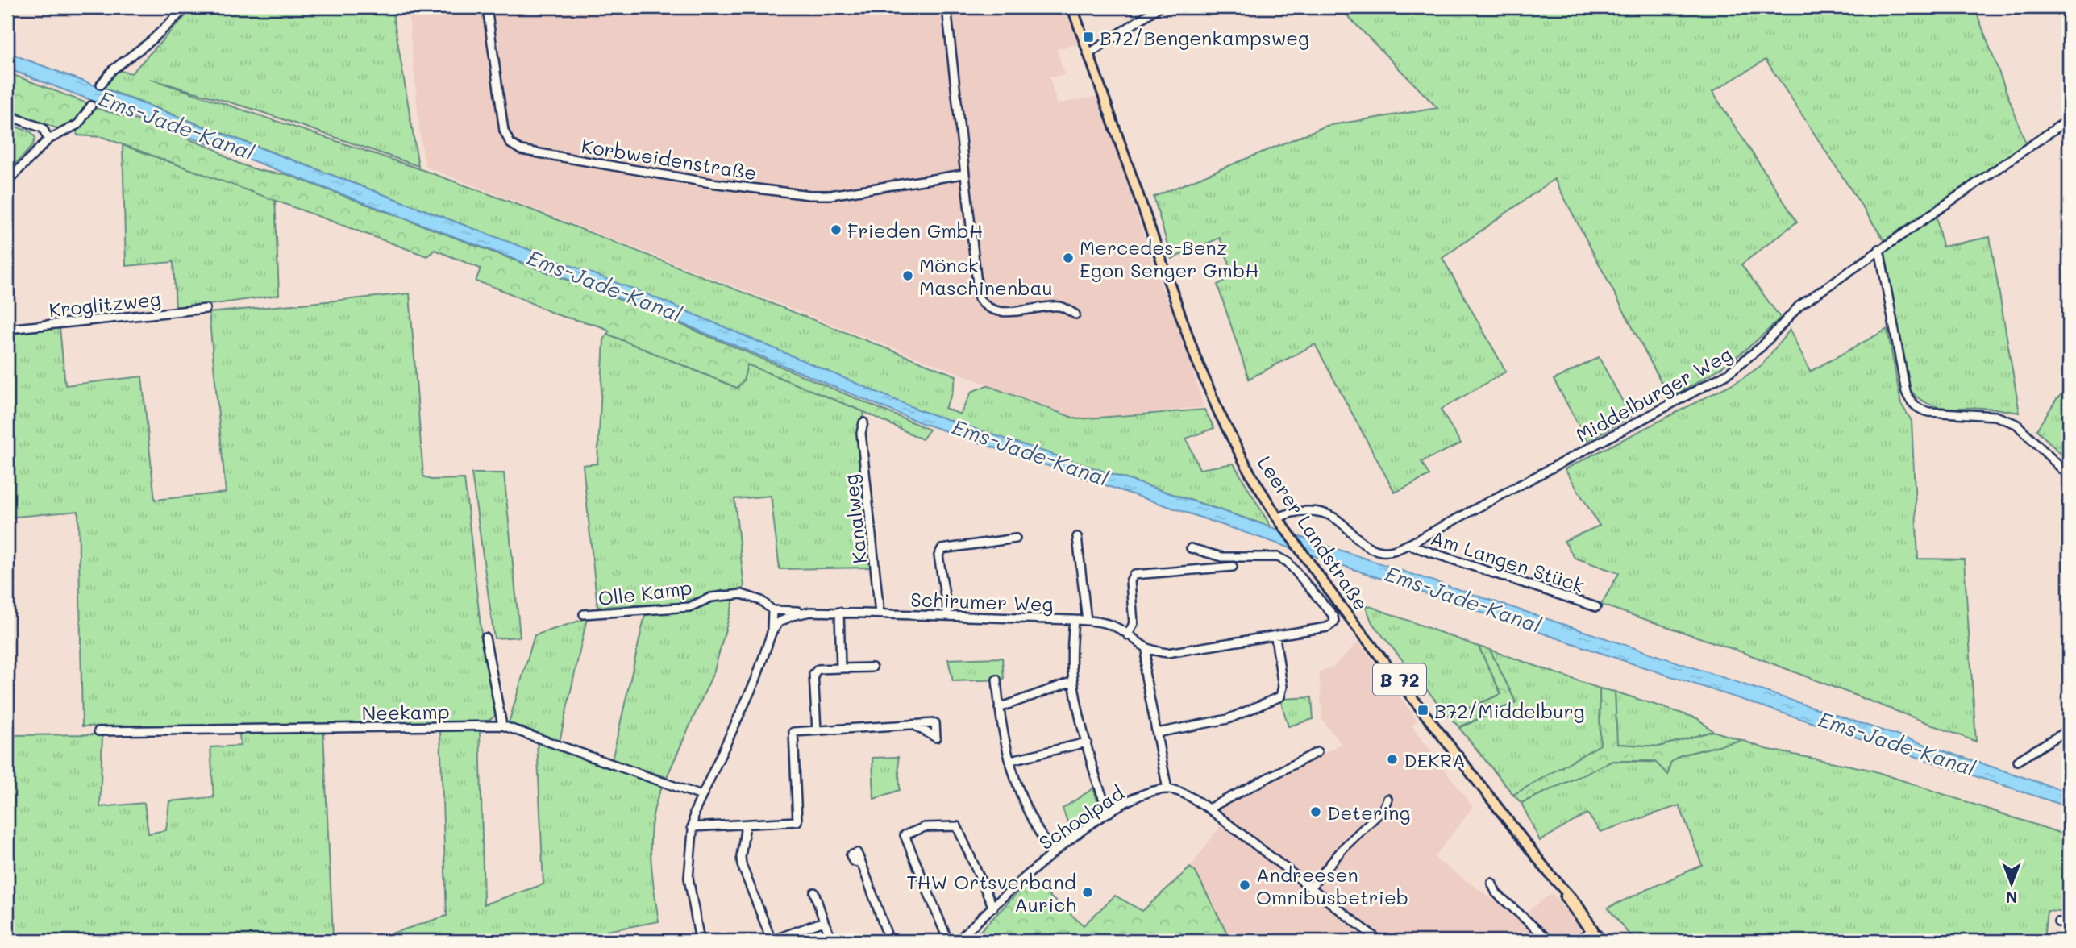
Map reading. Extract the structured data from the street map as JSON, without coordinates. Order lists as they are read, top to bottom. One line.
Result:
{"streets":{"main road":["Leerer Landstraße","B 72"],"street":["Korbweidenstraße","Kroglitzweg","Middelburger Weg","Kanalweg","Am Langen Stück","Olle Kamp","Schirumer Weg","Neekamp","Schoolpad"]},"crossings":[["Middelburger Weg","Leerer Landstraße"],["Middelburger Weg","Am Langen Stück"],["Kanalweg","Schirumer Weg"],["Olle Kamp","Schirumer Weg"]],"water":["Ems-Jade-Kanal"],"places":{"transit":["B72/Bengenkampsweg","B72/Middelburg"],"other":["Frieden GmbH","Mercedes-Benz Egon Senger GmbH","Mönck Maschinenbau","DEKRA","Detering","Andreesen Omnibusbetrieb","THW Ortsverband Aurich"]},"north":"bottom"}
